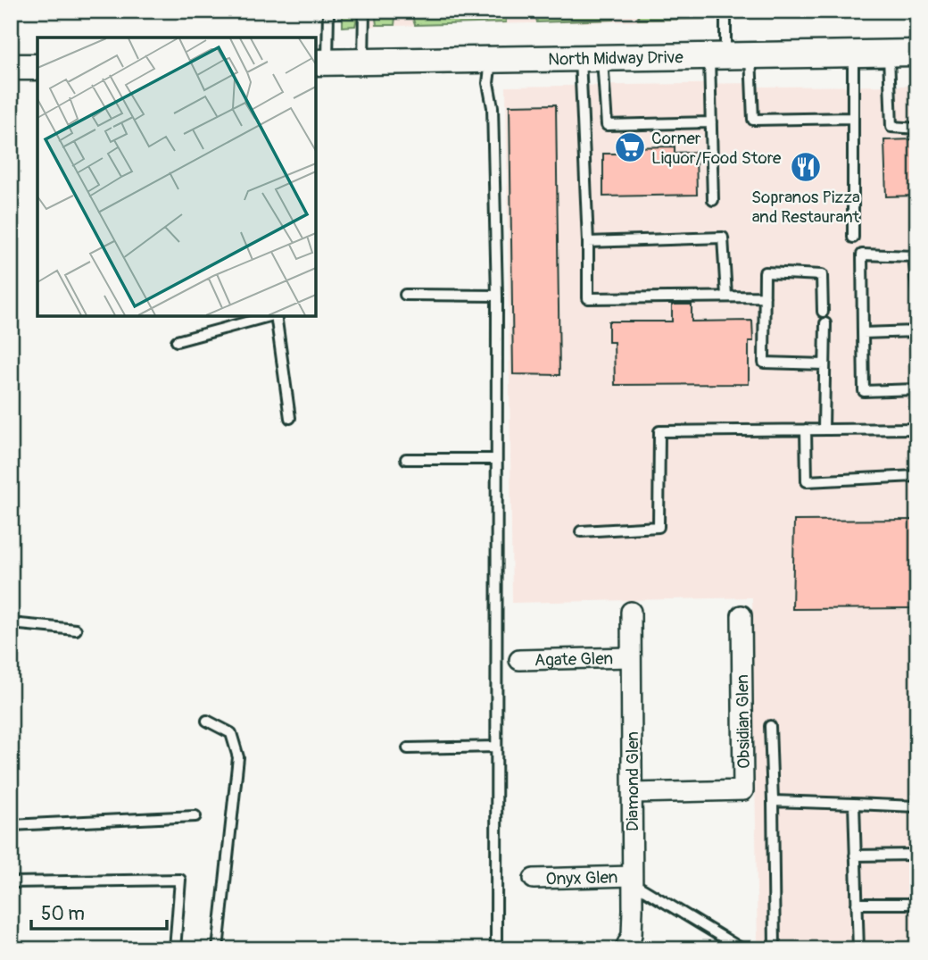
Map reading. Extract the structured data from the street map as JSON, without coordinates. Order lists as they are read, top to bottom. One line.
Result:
{"streets":{"street":["North Midway Drive","Agate Glen","Obsidian Glen","Diamond Glen","Onyx Glen"]},"crossings":[["Agate Glen","Diamond Glen"],["Obsidian Glen","Diamond Glen"],["Diamond Glen","Onyx Glen"]],"places":{"supermarket":["Corner Liquor/Food Store"],"restaurant":["Sopranos Pizza and Restaurant"]},"scale_bar":"50 m"}
